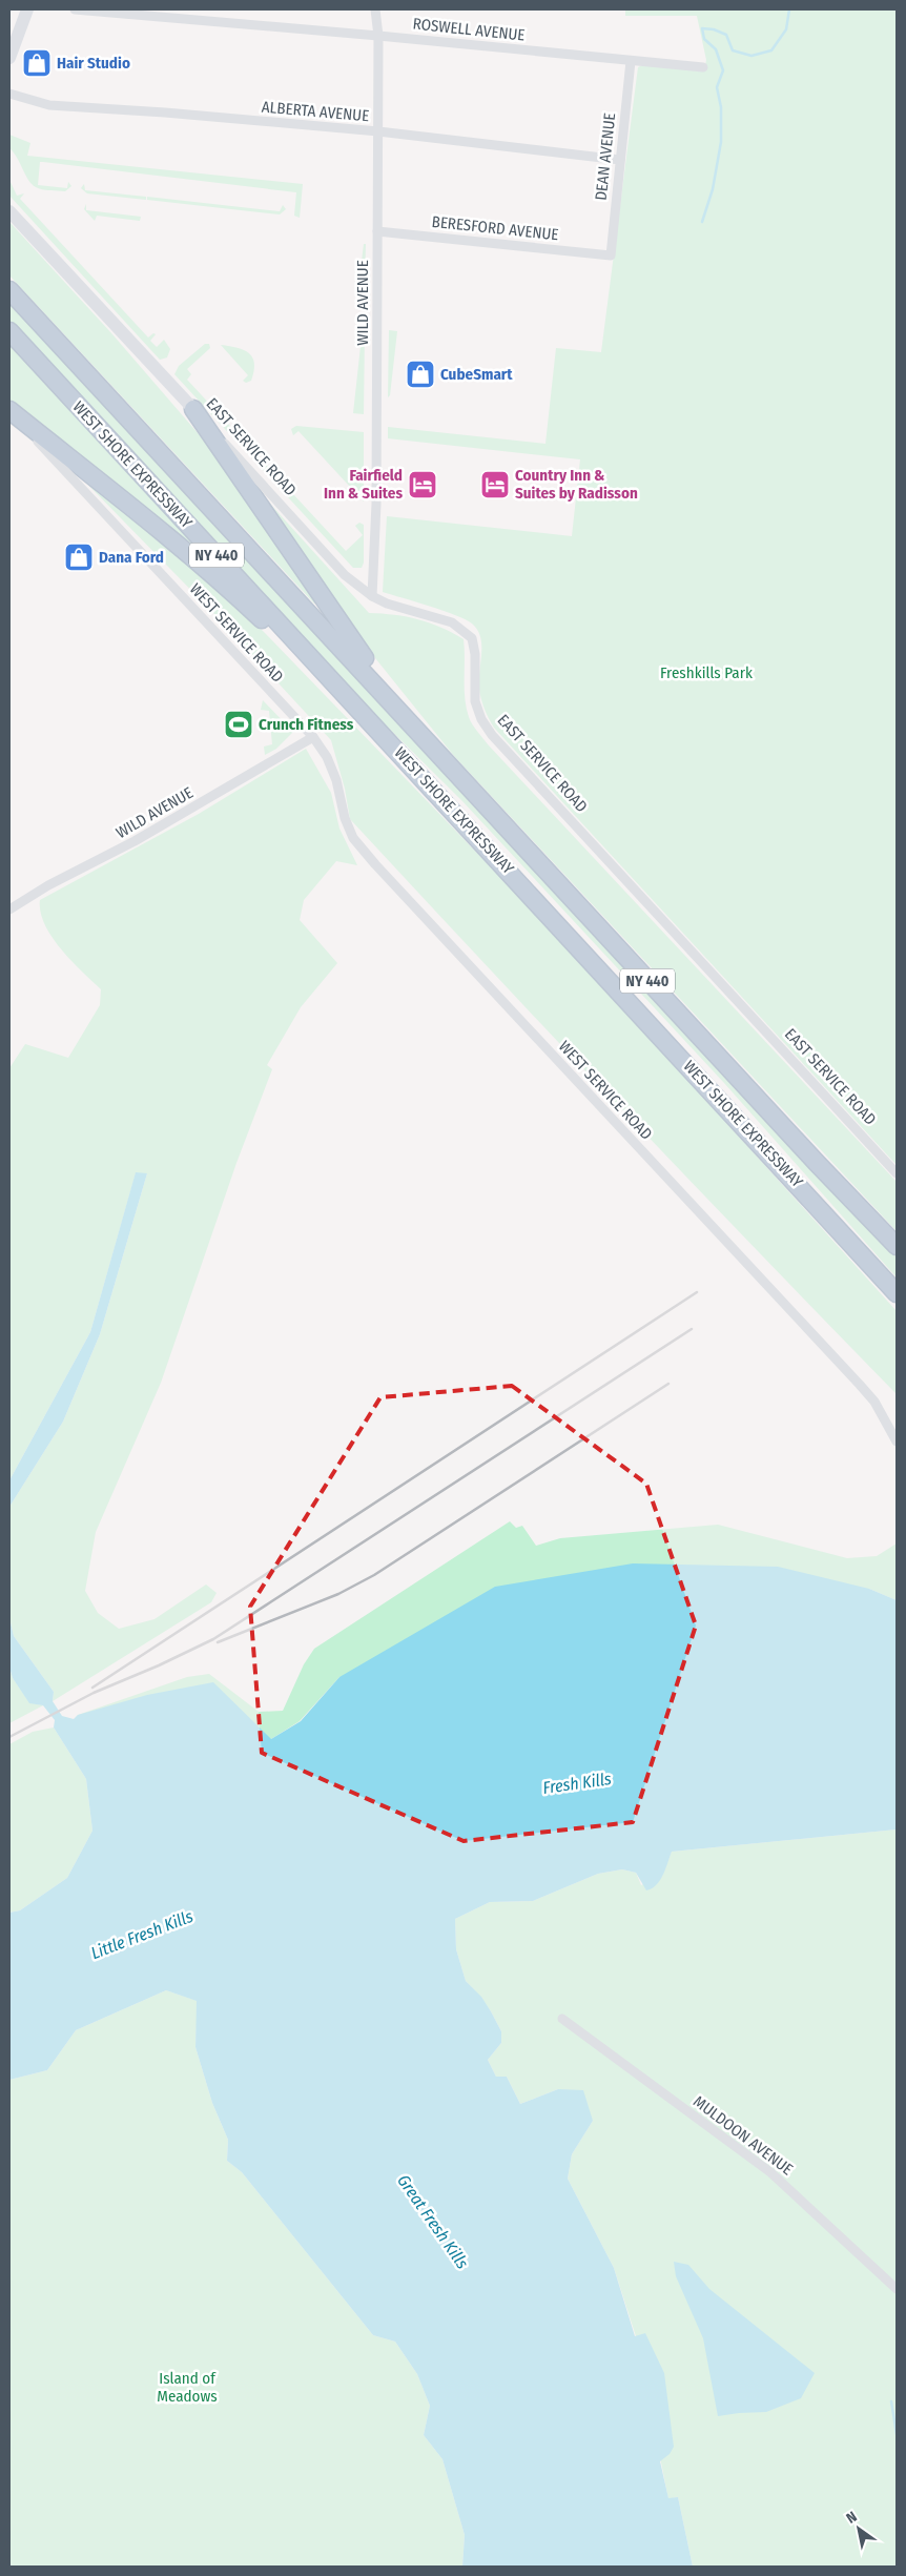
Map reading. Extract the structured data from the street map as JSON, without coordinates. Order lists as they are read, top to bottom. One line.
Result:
{"streets":{"highway":["WEST SHORE EXPRESSWAY","NY 440"],"main road":["EAST SERVICE ROAD"],"street":["ROSWELL AVENUE","ALBERTA AVENUE","DEAN AVENUE","BERESFORD AVENUE","WILD AVENUE","WEST SERVICE ROAD","MULDOON AVENUE"]},"crossings":[["ROSWELL AVENUE","DEAN AVENUE"],["ROSWELL AVENUE","WILD AVENUE"],["ALBERTA AVENUE","DEAN AVENUE"],["ALBERTA AVENUE","WILD AVENUE"],["DEAN AVENUE","BERESFORD AVENUE"],["BERESFORD AVENUE","WILD AVENUE"],["WILD AVENUE","EAST SERVICE ROAD"],["WILD AVENUE","WEST SERVICE ROAD"]],"water":["Fresh Kills","Little Fresh Kills","Great Fresh Kills"],"parks":["Freshkills Park","Island of Meadows"],"places":{"shop":["Hair Studio","CubeSmart","Dana Ford"],"hotel":["Fairfield Inn & Suites","Country Inn & Suites by Radisson"],"sports":["Crunch Fitness"]},"north":"top left"}
